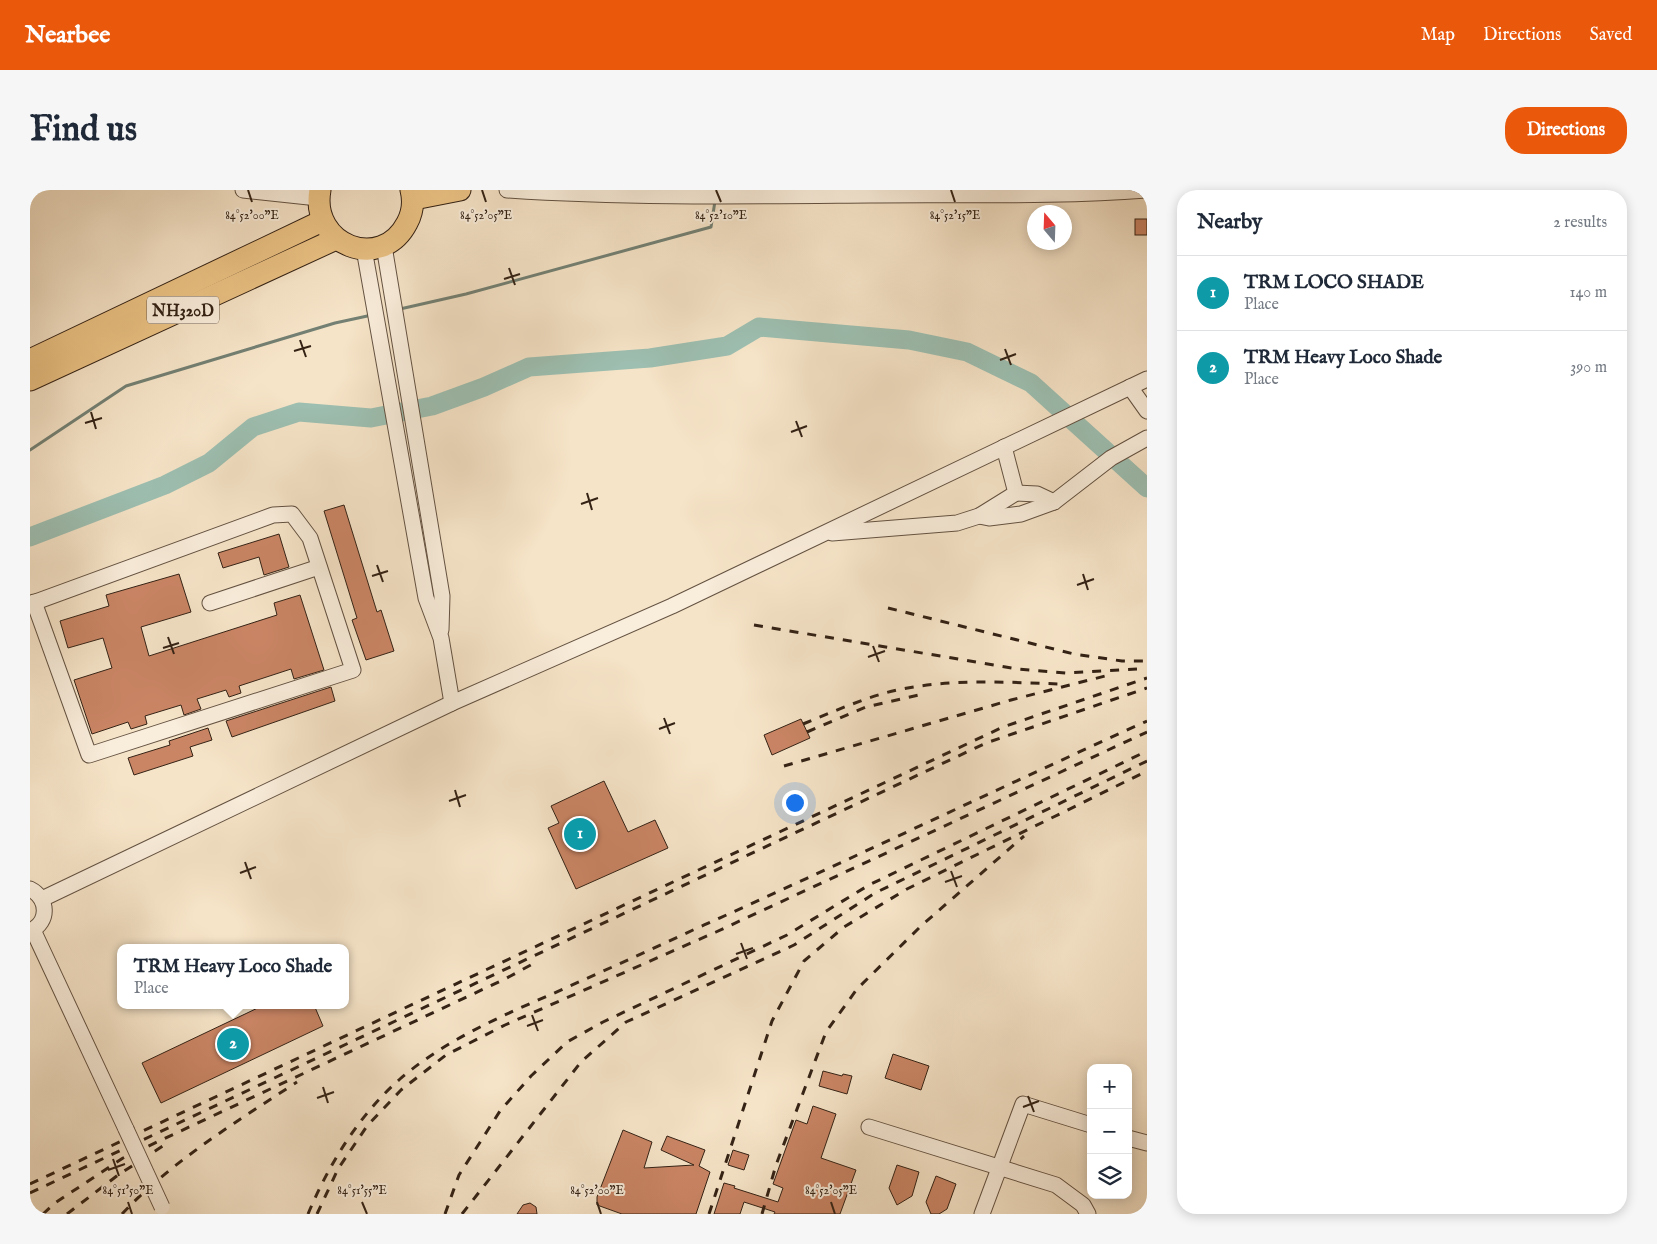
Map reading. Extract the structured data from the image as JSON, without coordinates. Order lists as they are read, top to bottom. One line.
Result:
{"streets":{"highway":["NH320D"]},"north":"top","page":{"header":"Nearbee","nav":["Map","Directions","Saved"],"buttons":"Directions","title":"Find us","heading":["Nearby","2 results"],"list":[{"mark":"1","name":"TRM LOCO SHADE","note":"Place","value":"140 m"},{"mark":"2","name":"TRM Heavy Loco Shade","note":"Place","value":"390 m"}],"pins":["1","2"],"popup":["TRM Heavy Loco Shade","Place"],"map_buttons":["+","−"]},"coordinates":["84°52'00\"E","84°52'05\"E","84°52'10\"E","84°52'15\"E","84°51'50\"E","84°51'55\"E"]}
